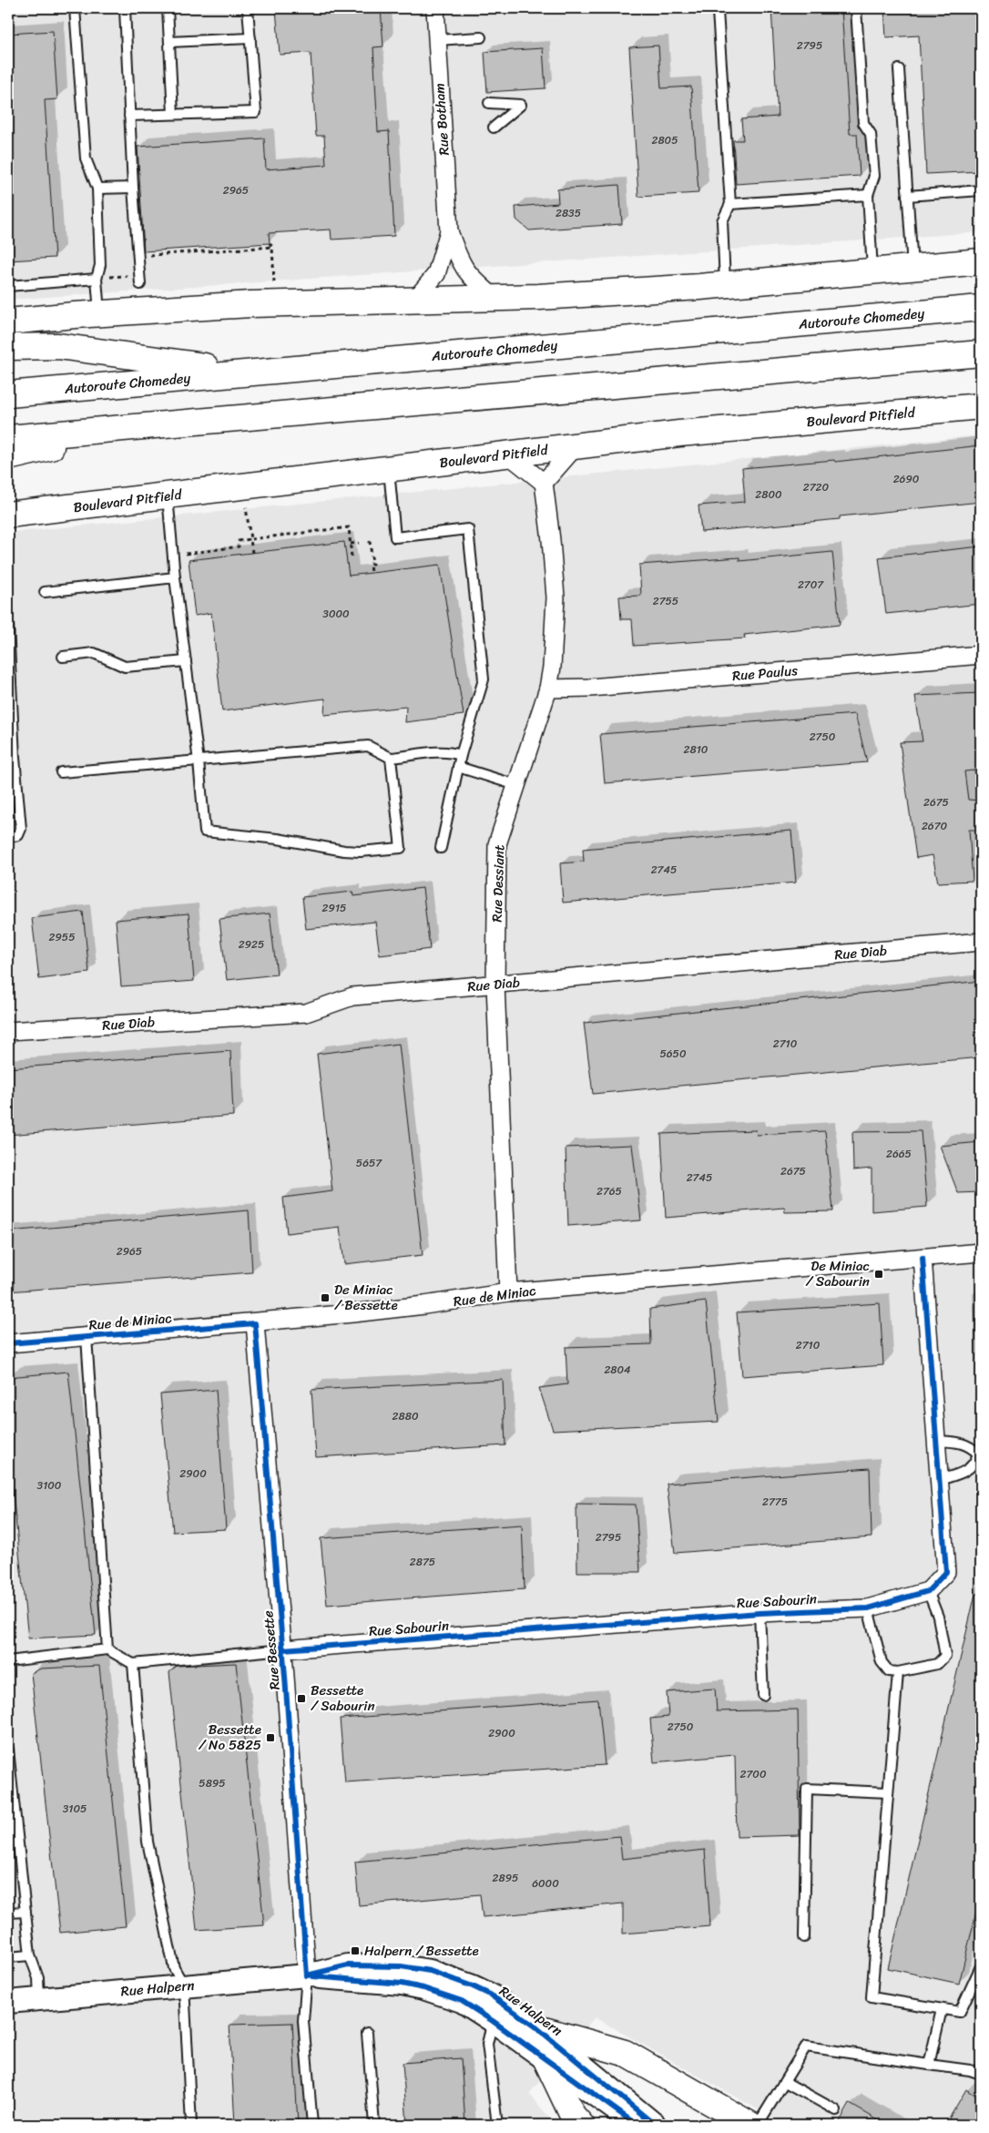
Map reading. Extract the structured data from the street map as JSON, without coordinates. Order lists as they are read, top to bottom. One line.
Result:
{"streets":{"main road":["Autoroute Chomedey","Boulevard Pitfield"],"street":["Rue Botham","Rue Paulus","Rue Dessiant","Rue Diab","Rue de Miniac","Rue Sabourin","Rue Bessette","Rue Halpern"]},"crossings":[["Rue Paulus","Rue Dessiant"],["Rue Dessiant","Rue Diab"],["Rue Dessiant","Rue de Miniac"],["Rue de Miniac","Rue Bessette"],["Rue Sabourin","Rue Bessette"],["Rue Bessette","Rue Halpern"]],"places":{"transit":["De Miniac / Sabourin","De Miniac / Bessette","Bessette / Sabourin","Bessette / No 5825","Halpern / Bessette"]},"house_numbers":["2795","2805","2965","2835","2690","2720","2800","2707","2755","3000","2750","2810","2675","2670","2745","2915","2955","2925","2710","5650","2665","5657","2675","2745","2765","2965","2710","2804","2880","2900","3100","2775","2795","2875","2750","2900","2700","5895","3105","2895","6000"]}
